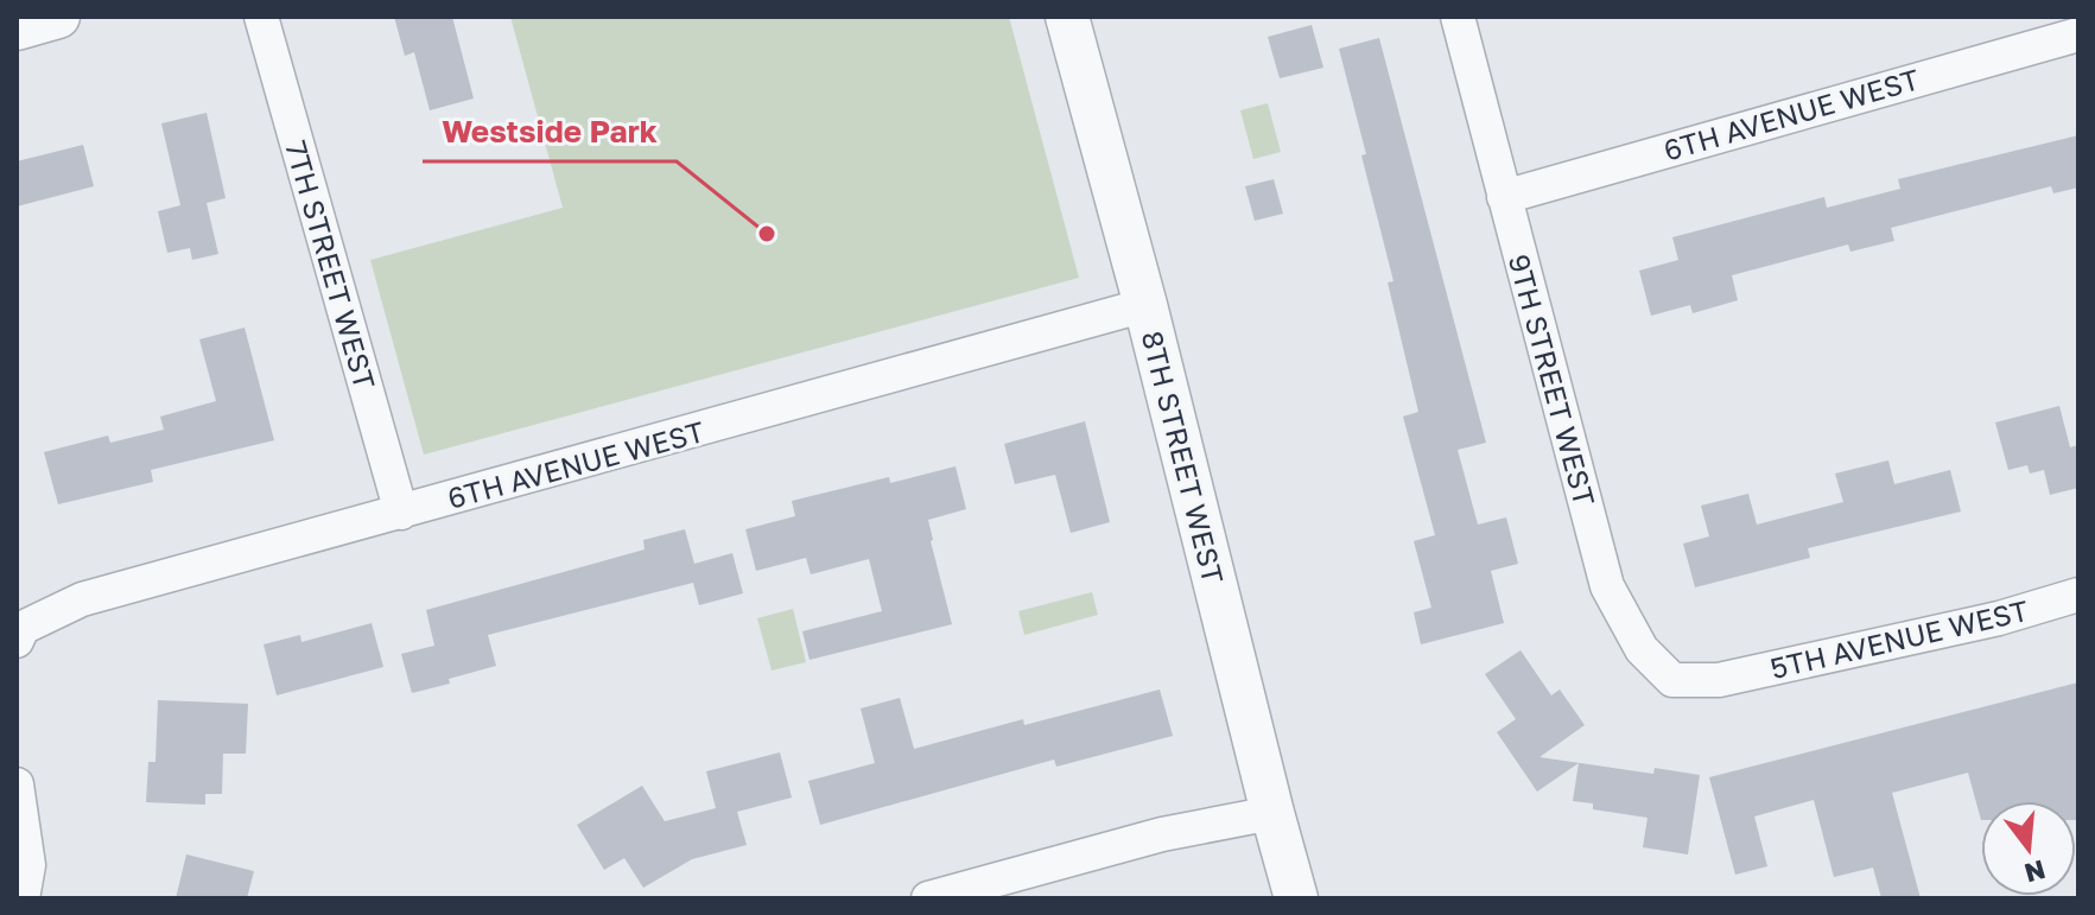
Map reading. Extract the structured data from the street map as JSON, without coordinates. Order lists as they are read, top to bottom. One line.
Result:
{"streets":{"street":["6TH AVENUE WEST","7TH STREET WEST","9TH STREET WEST","8TH STREET WEST","5TH AVENUE WEST"]},"crossings":[["6TH AVENUE WEST","7TH STREET WEST"],["6TH AVENUE WEST","9TH STREET WEST"],["6TH AVENUE WEST","8TH STREET WEST"],["9TH STREET WEST","5TH AVENUE WEST"]],"places":["Westside Park"],"north":"bottom"}
